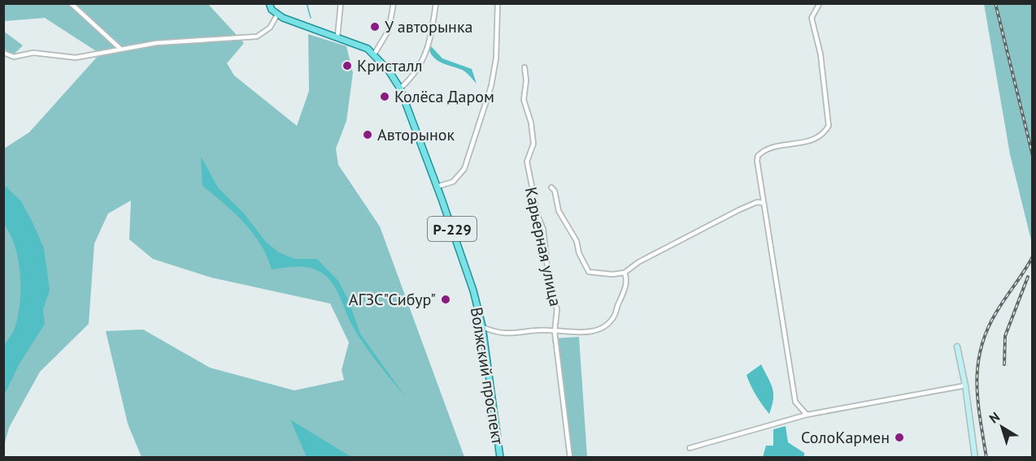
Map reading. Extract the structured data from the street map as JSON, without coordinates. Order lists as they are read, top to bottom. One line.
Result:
{"streets":{"main road":["Р-229","Волжский проспект"],"street":["Карьерная улица"]},"places":["У авторынка","Кристалл","Колёса Даром","Авторынок","АГЗС\"Сибур\"","СолоКармен"],"north":"top left"}
